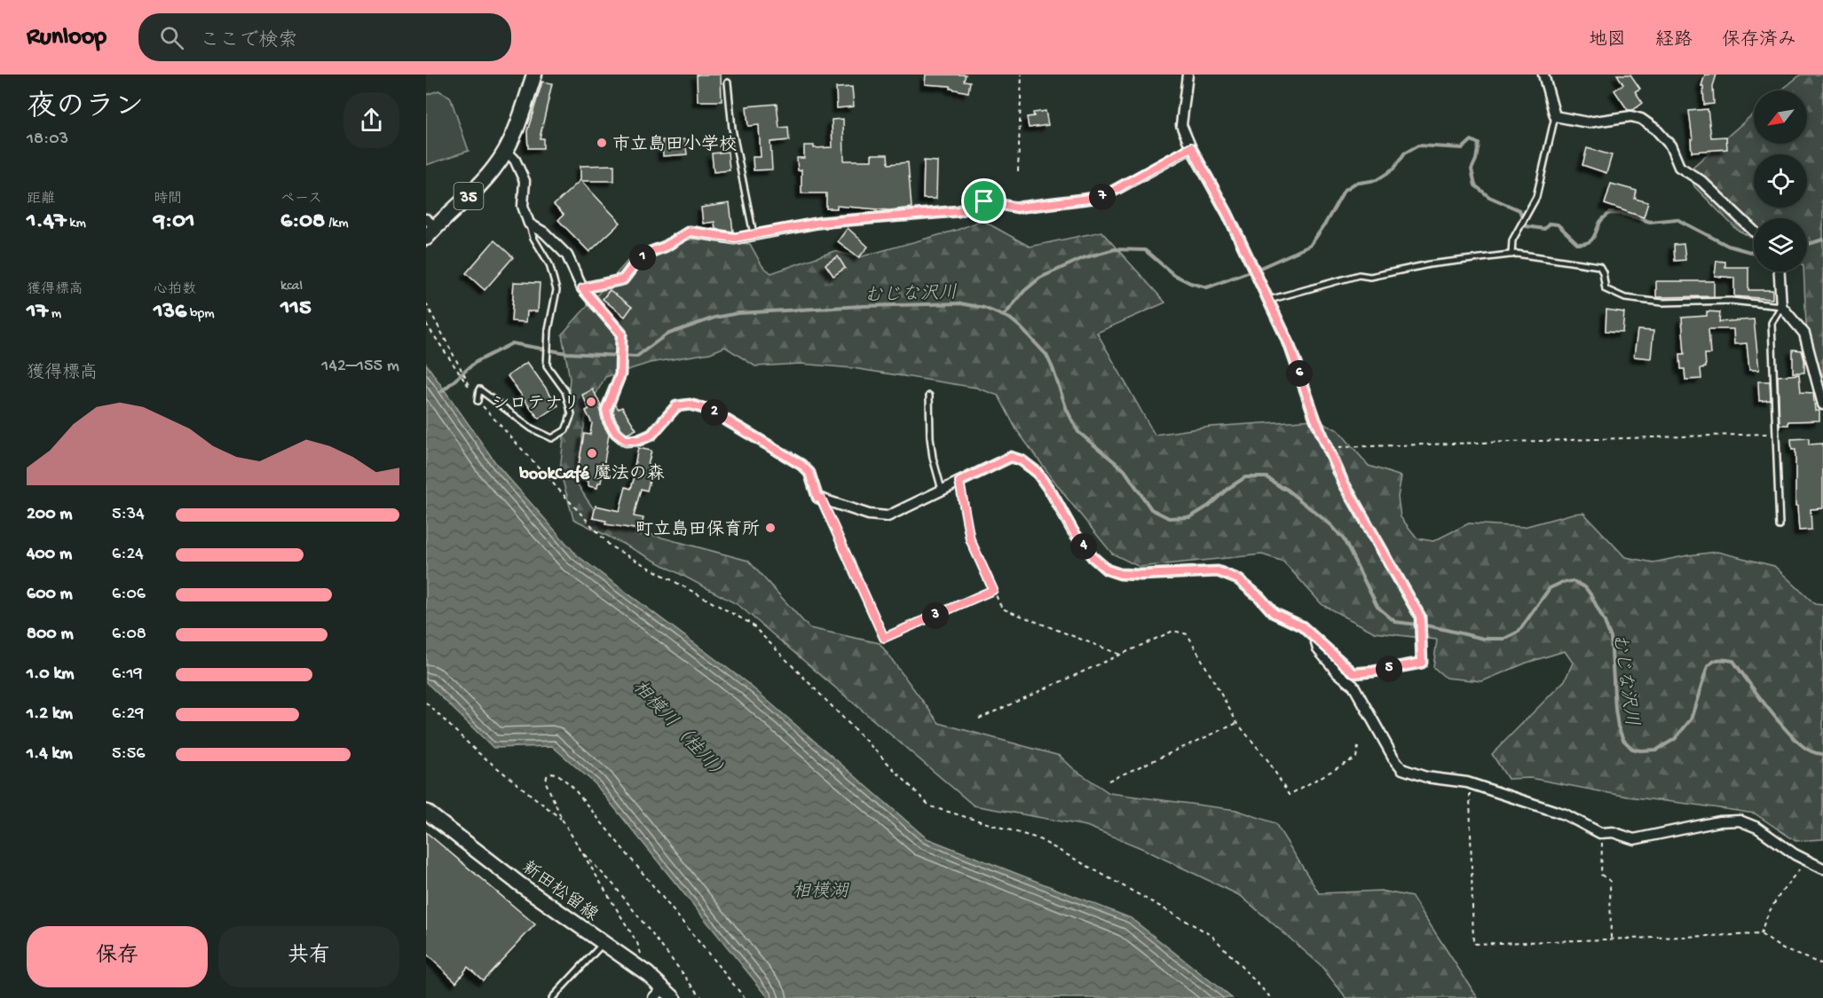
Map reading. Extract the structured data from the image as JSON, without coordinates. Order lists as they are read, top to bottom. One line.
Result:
{"streets":{"main road":["35","新田松留線"]},"water":["むじな沢川","相模川（桂川）","相模湖"],"places":["市立島田小学校","シロテナリ","bookCafé 魔法の森","町立島田保育所"],"north":"bottom left","page":{"header":"Runloop","search":"ここで検索","nav":["地図","経路","保存済み"],"heading":["夜のラン","18:03"],"stats":[["距離","1.47 km"],["時間","9:01"],["ペース","6:08 /km"],["獲得標高","17 m"],["心拍数","136 bpm"],["kcal","115"]],"pins":["7","1","6","2","4","3","5"],"chart":["獲得標高","142–155 m"],"list":[{"name":"200 m","note":"5:34"},{"name":"400 m","note":"6:24"},{"name":"600 m","note":"6:06"},{"name":"800 m","note":"6:08"},{"name":"1.0 km","note":"6:19"},{"name":"1.2 km","note":"6:29"},{"name":"1.4 km","note":"5:56"}],"buttons":["保存","共有"]}}
